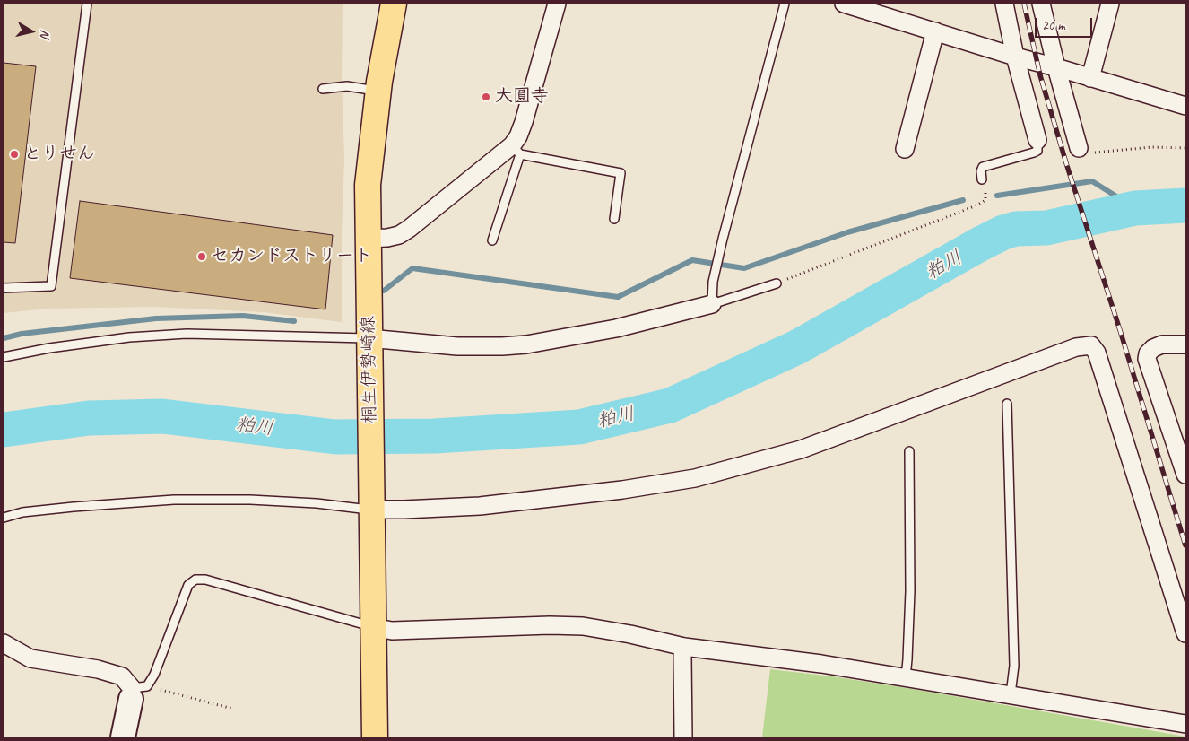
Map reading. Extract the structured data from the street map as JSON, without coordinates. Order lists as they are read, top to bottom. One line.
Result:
{"streets":{"main road":["桐生伊勢崎線"]},"water":["粕川"],"places":["大圓寺","とりせん","セカンドストリート"],"scale_bar":"20 m","north":"right"}
